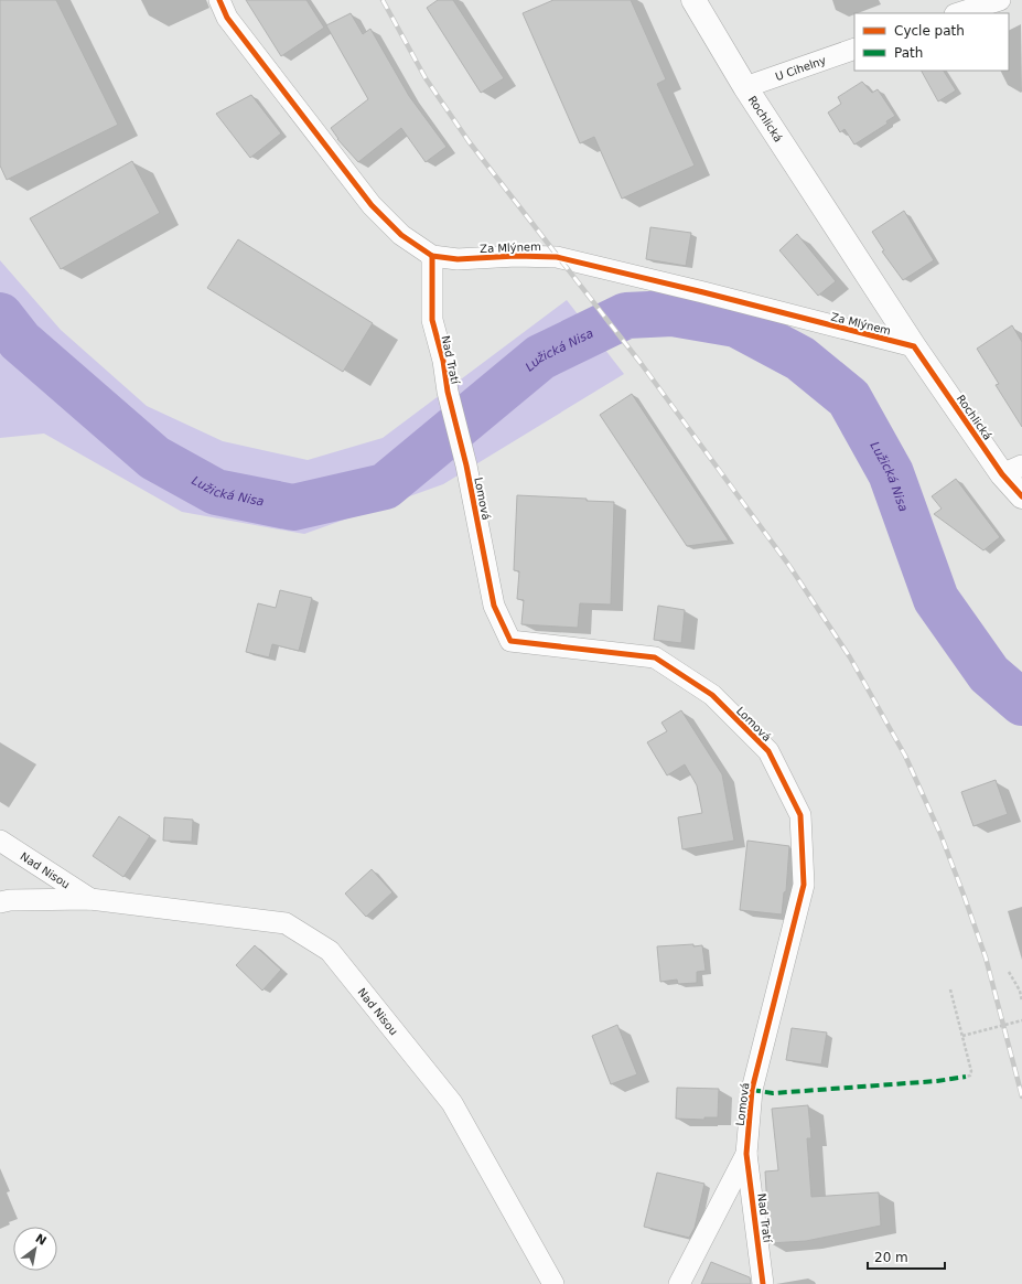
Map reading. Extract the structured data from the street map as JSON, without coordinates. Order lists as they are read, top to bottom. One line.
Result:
{"streets":{"street":["U Cihelny","Rochlická","Za Mlýnem","Nad Tratí","Lomová","Nad Nisou"]},"crossings":[["U Cihelny","Rochlická"],["Rochlická","Za Mlýnem"],["Za Mlýnem","Nad Tratí"],["Nad Tratí","Lomová"]],"water":["Lužická Nisa"],"legend":["Cycle path","Path"],"scale_bar":"20 m","north":"top right"}
